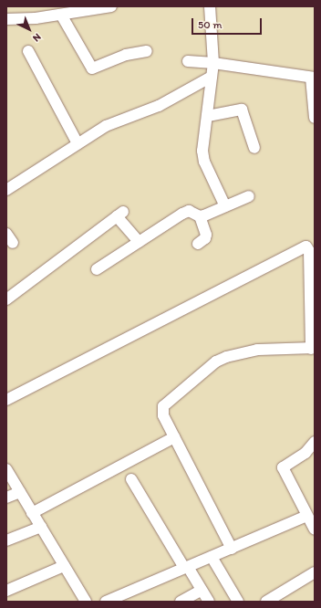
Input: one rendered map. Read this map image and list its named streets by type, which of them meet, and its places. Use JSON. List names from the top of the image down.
{
  "scale_bar": "50 m",
  "north": "bottom right"
}
